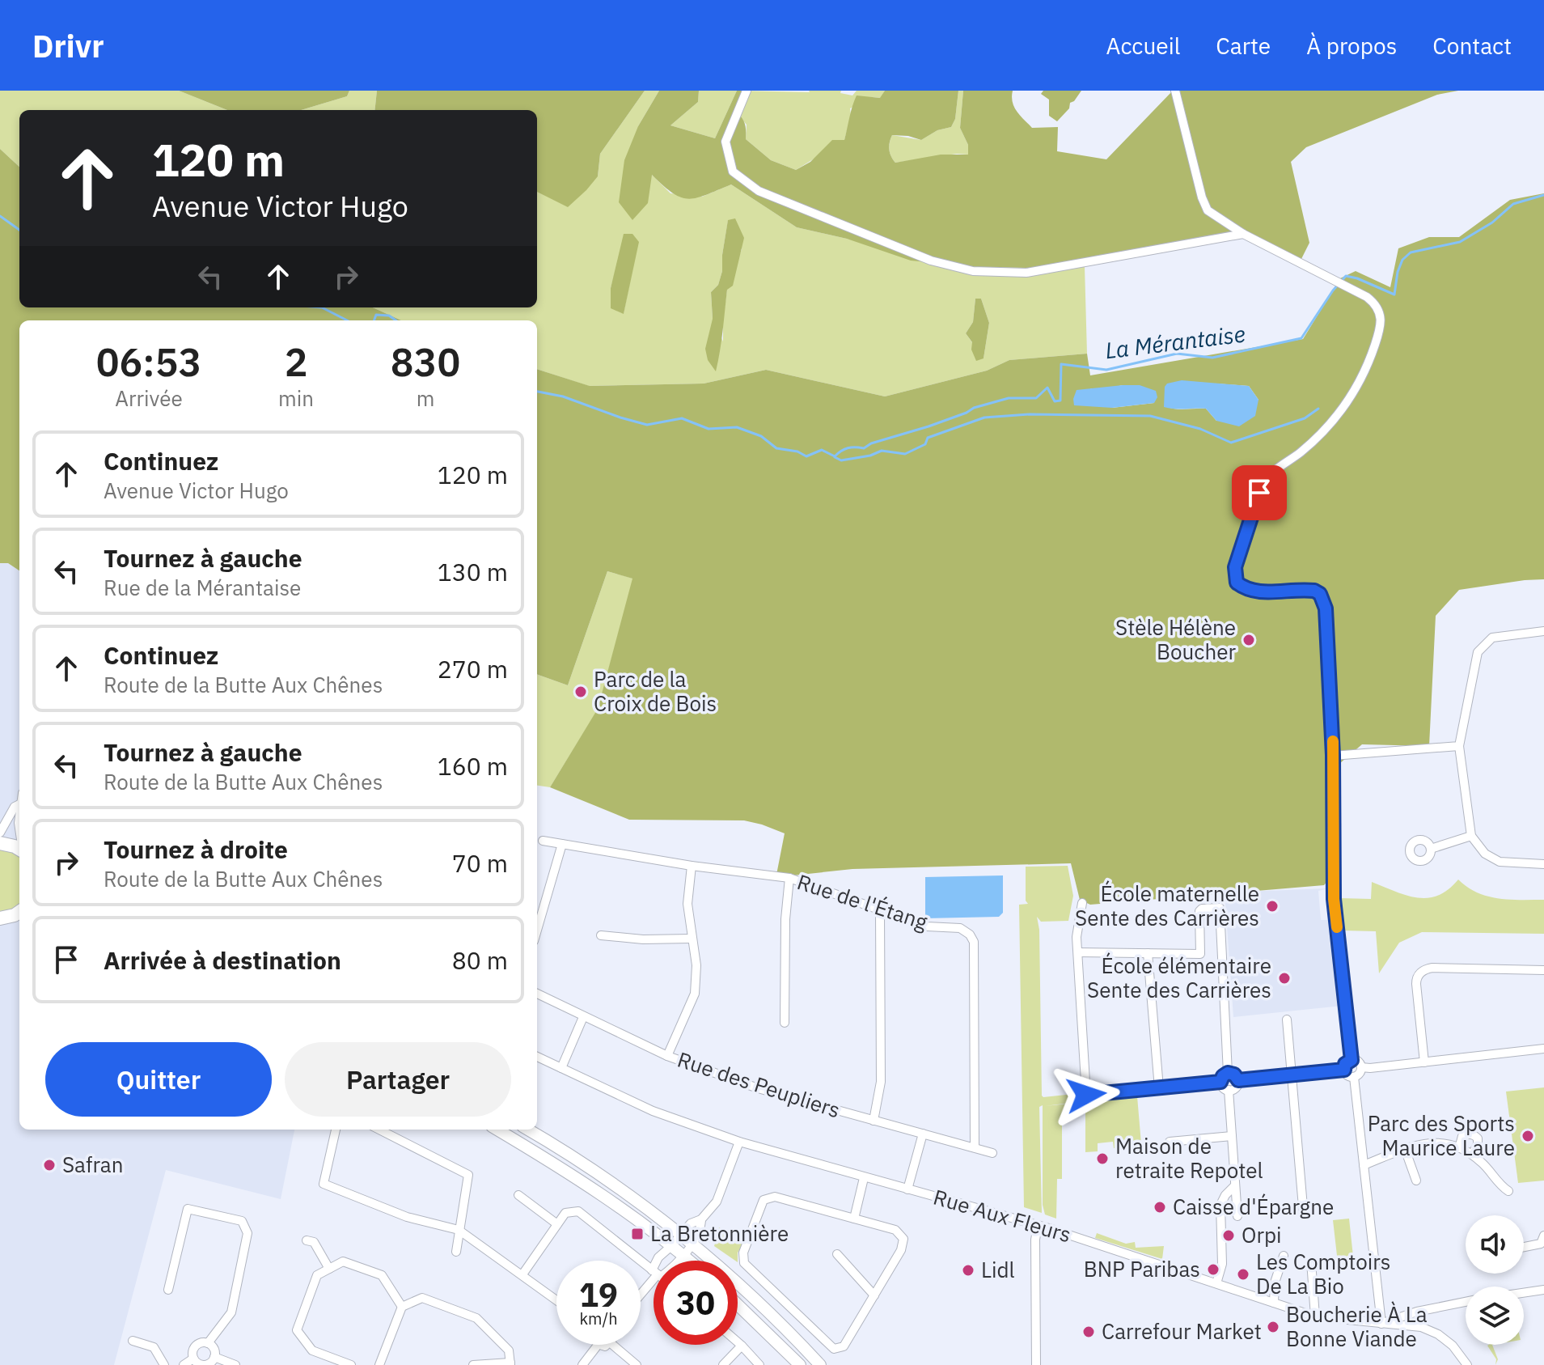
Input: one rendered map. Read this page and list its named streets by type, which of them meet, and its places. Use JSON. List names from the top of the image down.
{
  "streets": {
    "street": ["Rue de l'Étang", "Rue des Peupliers", "Rue Aux Fleurs"]
  },
  "crossings": [
    ["Rue de l'Étang", "Rue des Peupliers"]
  ],
  "water": ["La Mérantaise"],
  "places": {
    "other": [
      "Stèle Hélène Boucher",
      "Parc de la Croix de Bois",
      "École maternelle Sente des Carrières",
      "École élémentaire Sente des Carrières",
      "Parc des Sports Maurice Laure",
      "Maison de retraite Repotel",
      "Safran",
      "Caisse d'Épargne",
      "Orpi",
      "BNP Paribas",
      "Lidl",
      "Les Comptoirs De La Bio",
      "Boucherie À La Bonne Viande",
      "Carrefour Market"
    ],
    "transit": ["La Bretonnière"]
  },
  "page": {
    "header": "Drivr",
    "nav": [
      "Accueil",
      "Carte",
      "À propos",
      "Contact"
    ],
    "turn": ["120 m", "Avenue Victor Hugo"],
    "eta": [
      "06:53",
      "Arrivée",
      "2",
      "min",
      "830",
      "m"
    ],
    "list": [
      {
        "name": "Continuez",
        "note": "Avenue Victor Hugo",
        "value": "120 m"
      },
      {
        "name": "Tournez à gauche",
        "note": "Rue de la Mérantaise",
        "value": "130 m"
      },
      {
        "name": "Continuez",
        "note": "Route de la Butte Aux Chênes",
        "value": "270 m"
      },
      {
        "name": "Tournez à gauche",
        "note": "Route de la Butte Aux Chênes",
        "value": "160 m"
      },
      {
        "name": "Tournez à droite",
        "note": "Route de la Butte Aux Chênes",
        "value": "70 m"
      },
      {
        "name": "Arrivée à destination",
        "value": "80 m"
      }
    ],
    "buttons": ["Quitter", "Partager"],
    "speed": "19 km/h",
    "limit": "30"
  }
}
